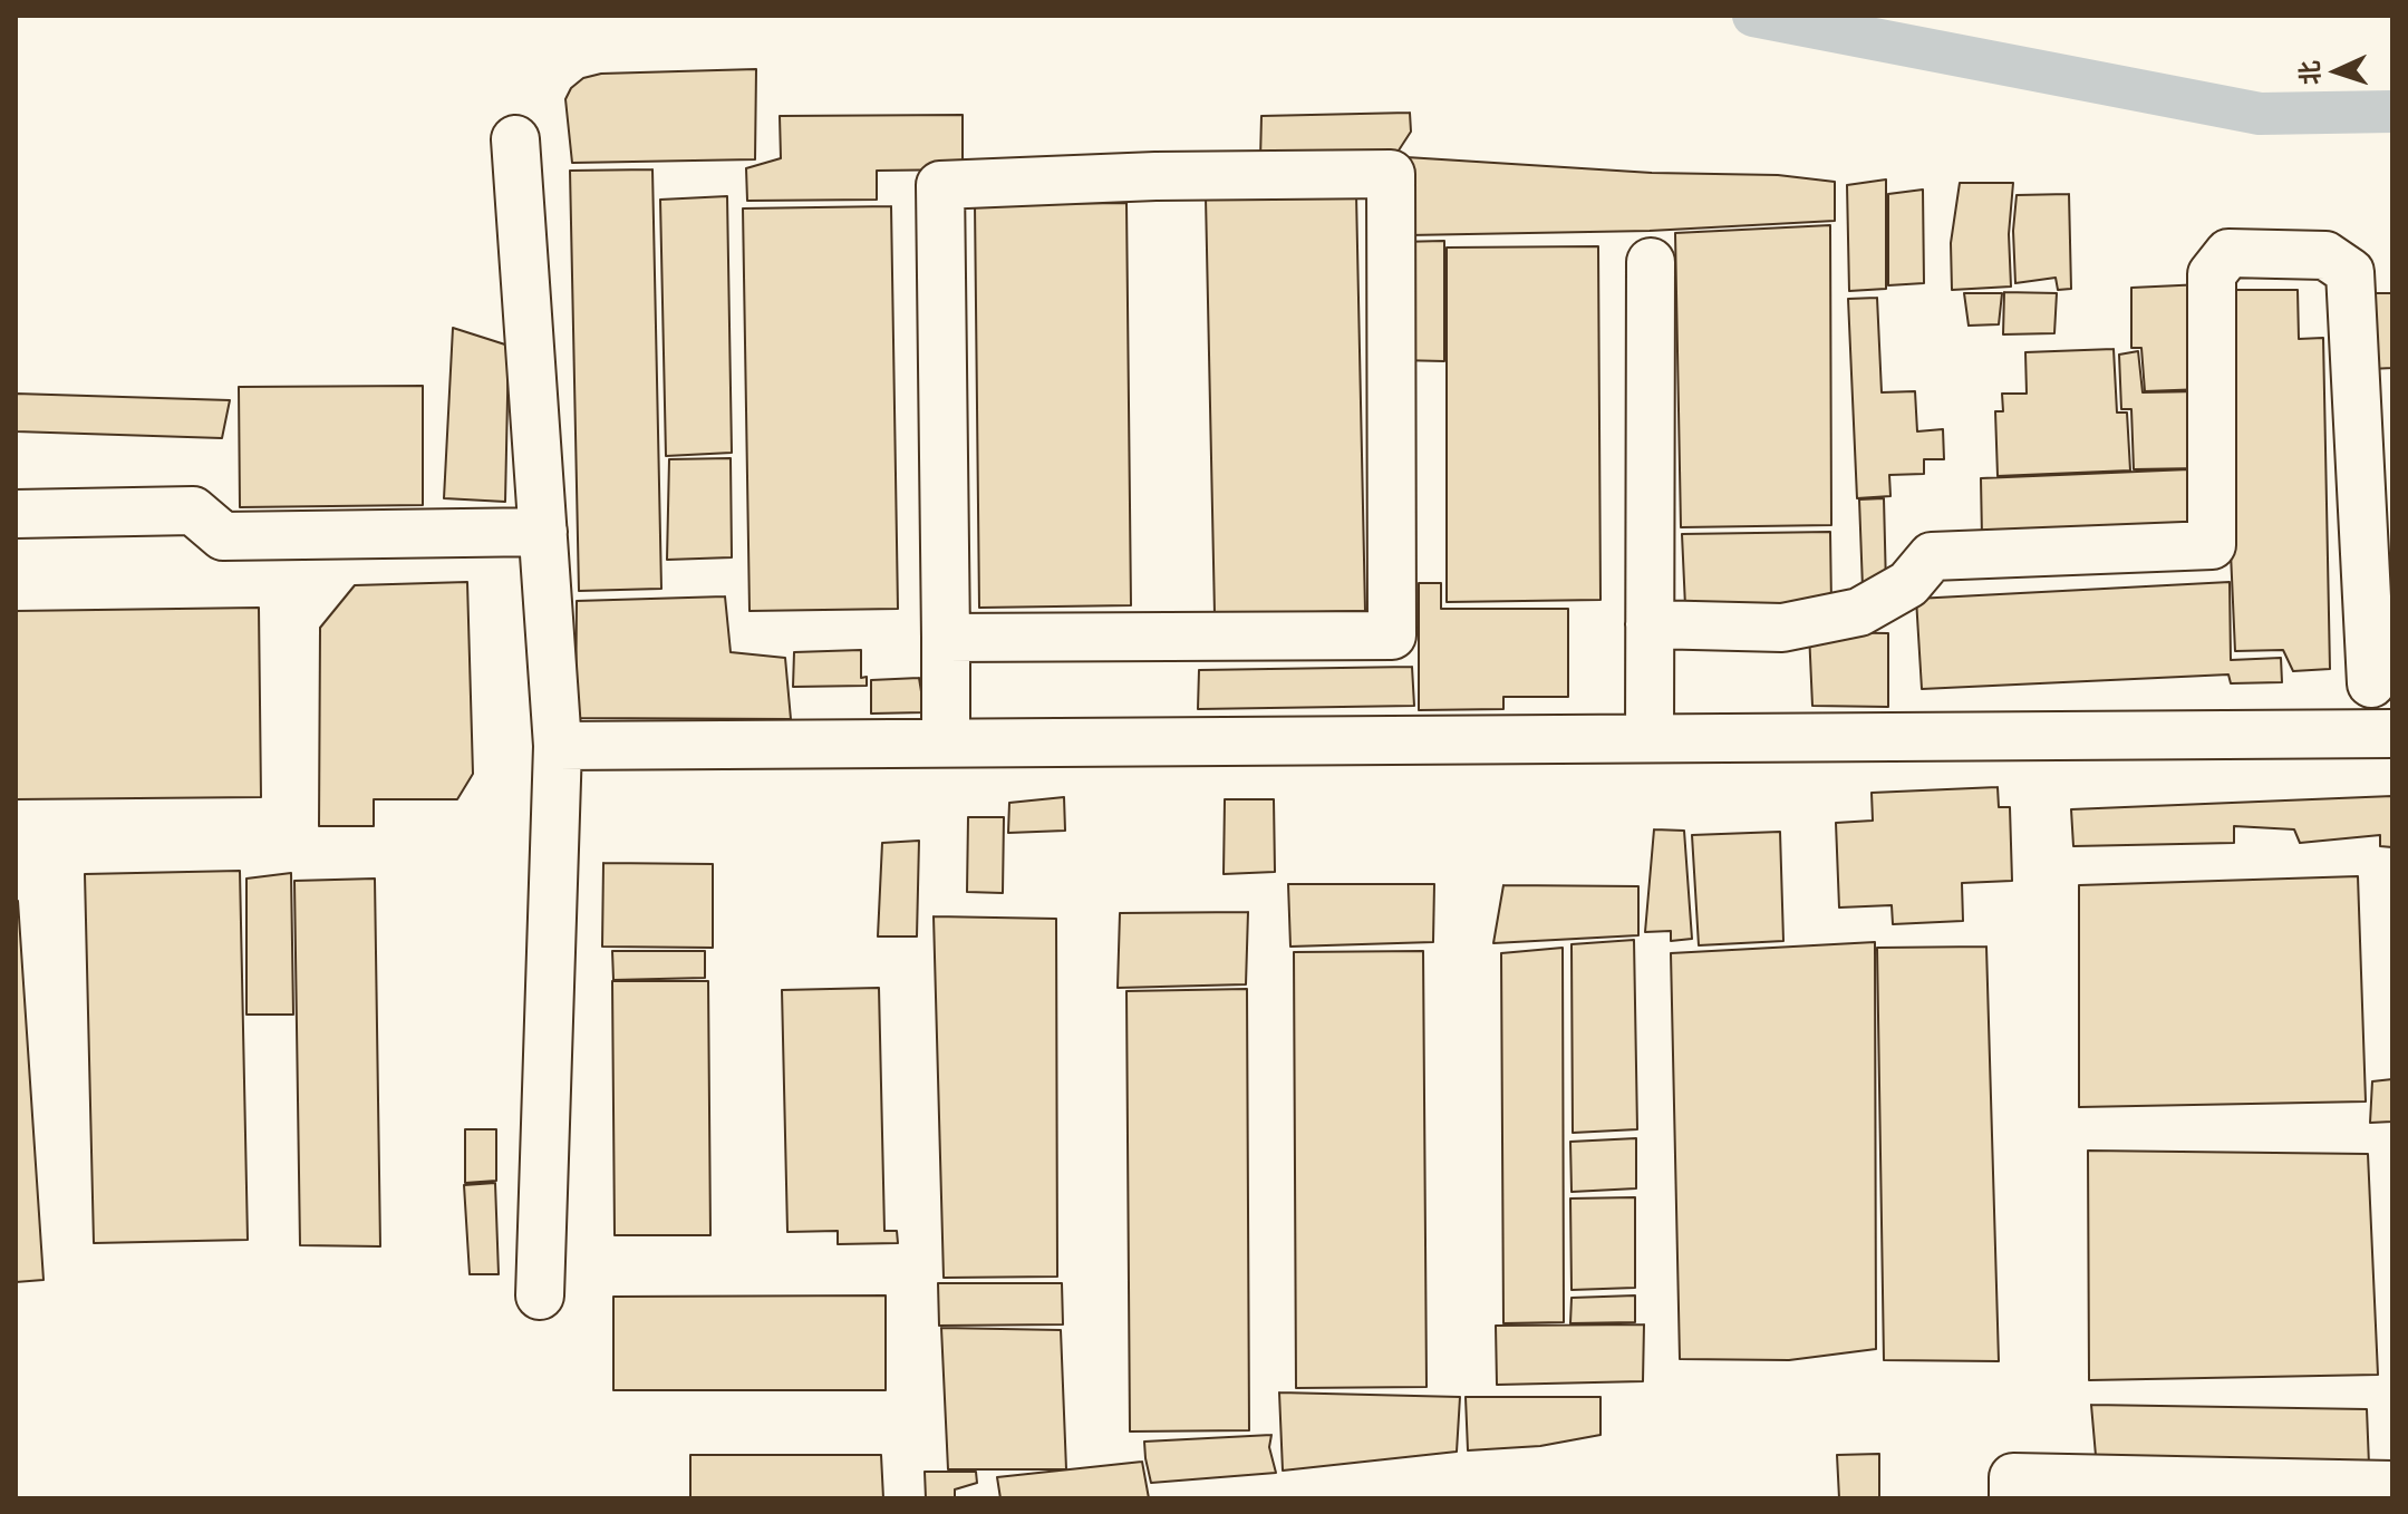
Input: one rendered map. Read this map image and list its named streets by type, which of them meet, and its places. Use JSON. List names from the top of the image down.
{
  "north": "left"
}
